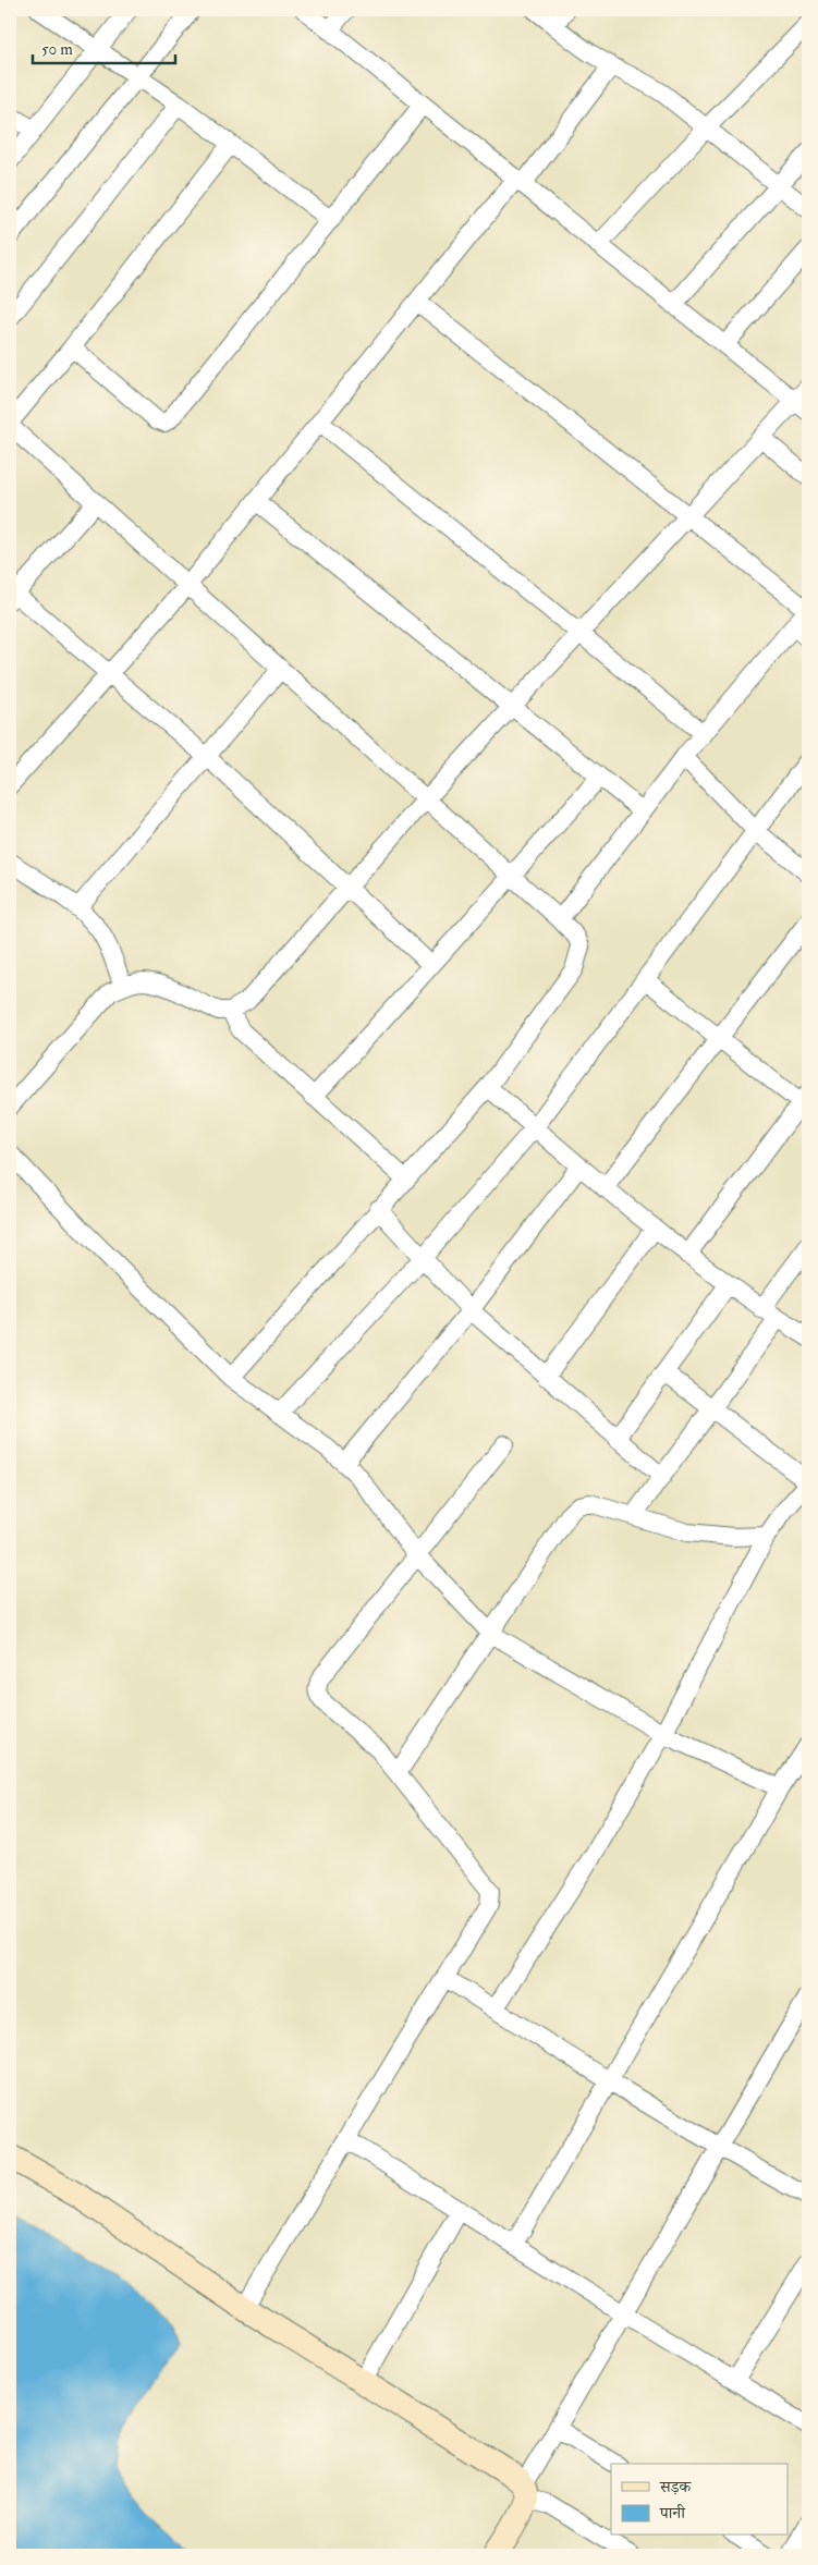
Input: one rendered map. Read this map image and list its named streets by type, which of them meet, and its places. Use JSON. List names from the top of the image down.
{
  "legend": ["सड़क", "पानी"],
  "scale_bar": "50 m"
}
